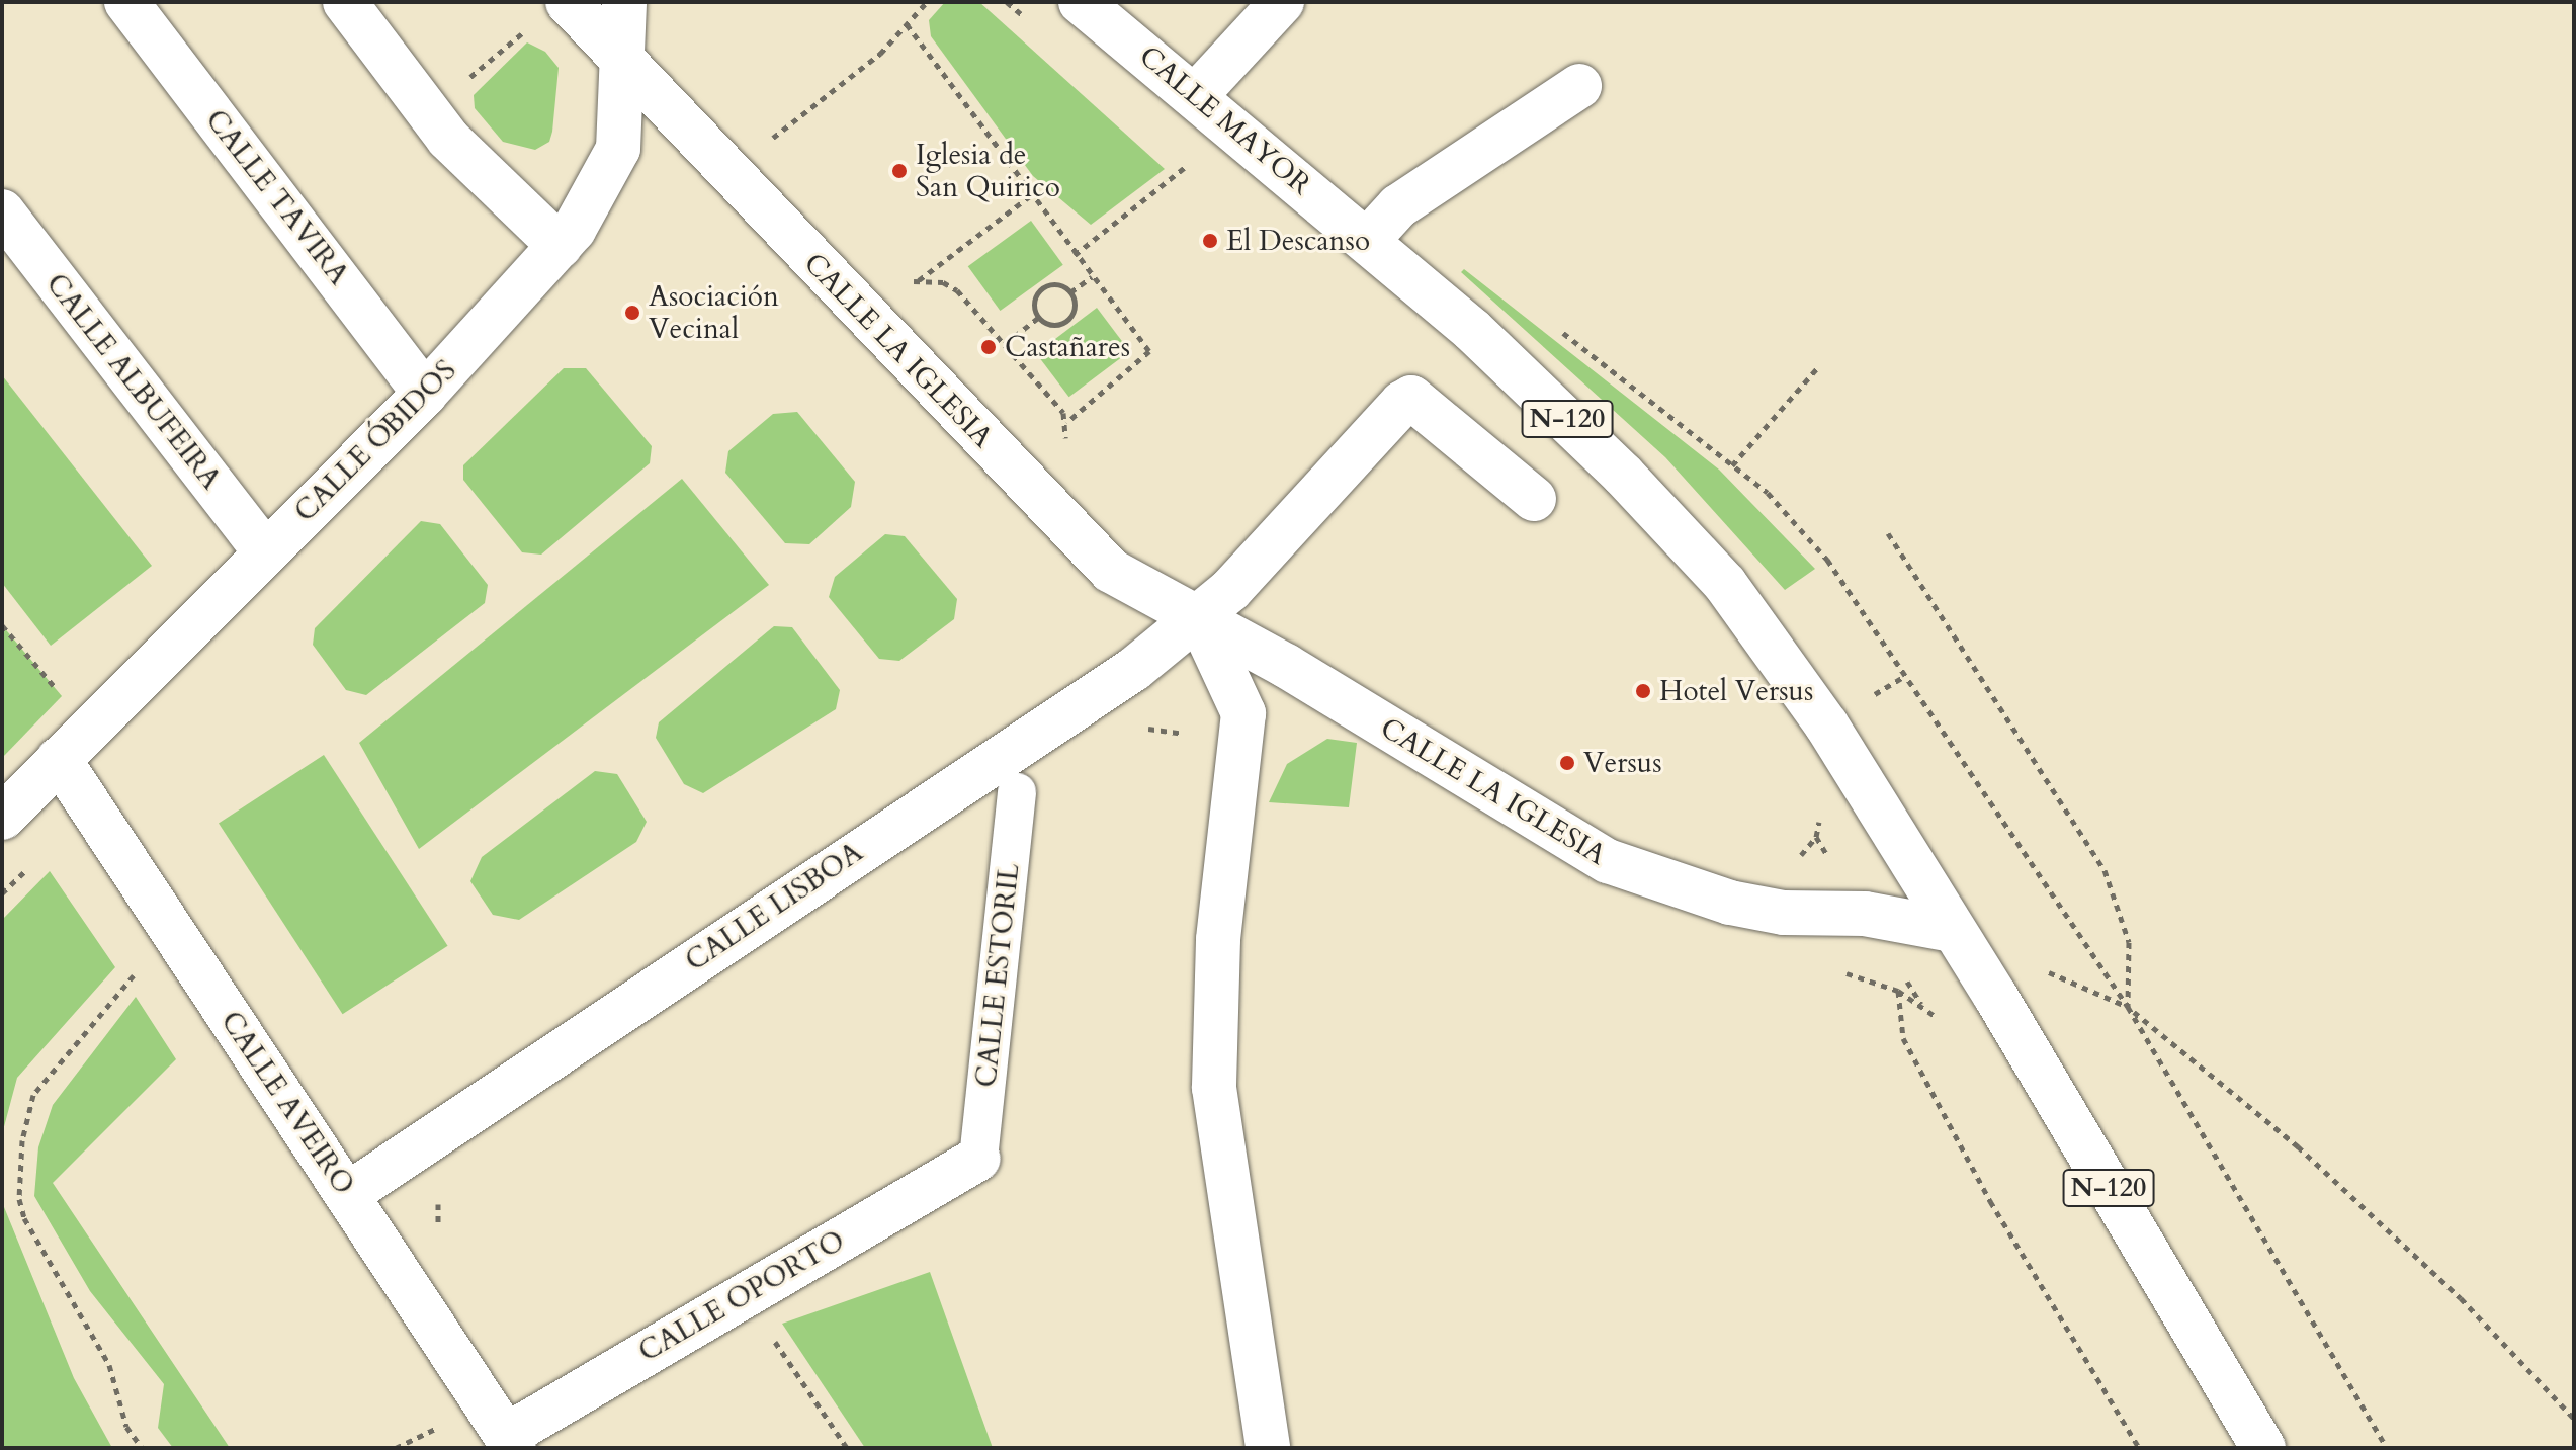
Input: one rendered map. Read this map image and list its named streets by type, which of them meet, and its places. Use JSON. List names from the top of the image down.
{
  "streets": {
    "main road": [
      "CALLE MAYOR",
      "CALLE TAVIRA",
      "CALLE LA IGLESIA",
      "CALLE ALBUFEIRA",
      "N-120",
      "CALLE ÓBIDOS",
      "CALLE LISBOA",
      "CALLE AVEIRO",
      "CALLE OPORTO"
    ],
    "street": ["CALLE ESTORIL"]
  },
  "crossings": [
    ["CALLE MAYOR", "CALLE LA IGLESIA"],
    ["CALLE MAYOR", "N-120"],
    ["CALLE TAVIRA", "CALLE ÓBIDOS"],
    ["CALLE LA IGLESIA", "N-120"],
    ["CALLE LA IGLESIA", "CALLE ÓBIDOS"],
    ["CALLE LA IGLESIA", "CALLE LISBOA"],
    ["CALLE ALBUFEIRA", "CALLE ÓBIDOS"],
    ["CALLE ÓBIDOS", "CALLE AVEIRO"],
    ["CALLE LISBOA", "CALLE AVEIRO"],
    ["CALLE ESTORIL", "CALLE OPORTO"],
    ["CALLE AVEIRO", "CALLE OPORTO"]
  ],
  "places": [
    "Iglesia de San Quirico",
    "El Descanso",
    "Asociación Vecinal",
    "Castañares",
    "Hotel Versus",
    "Versus"
  ]
}
